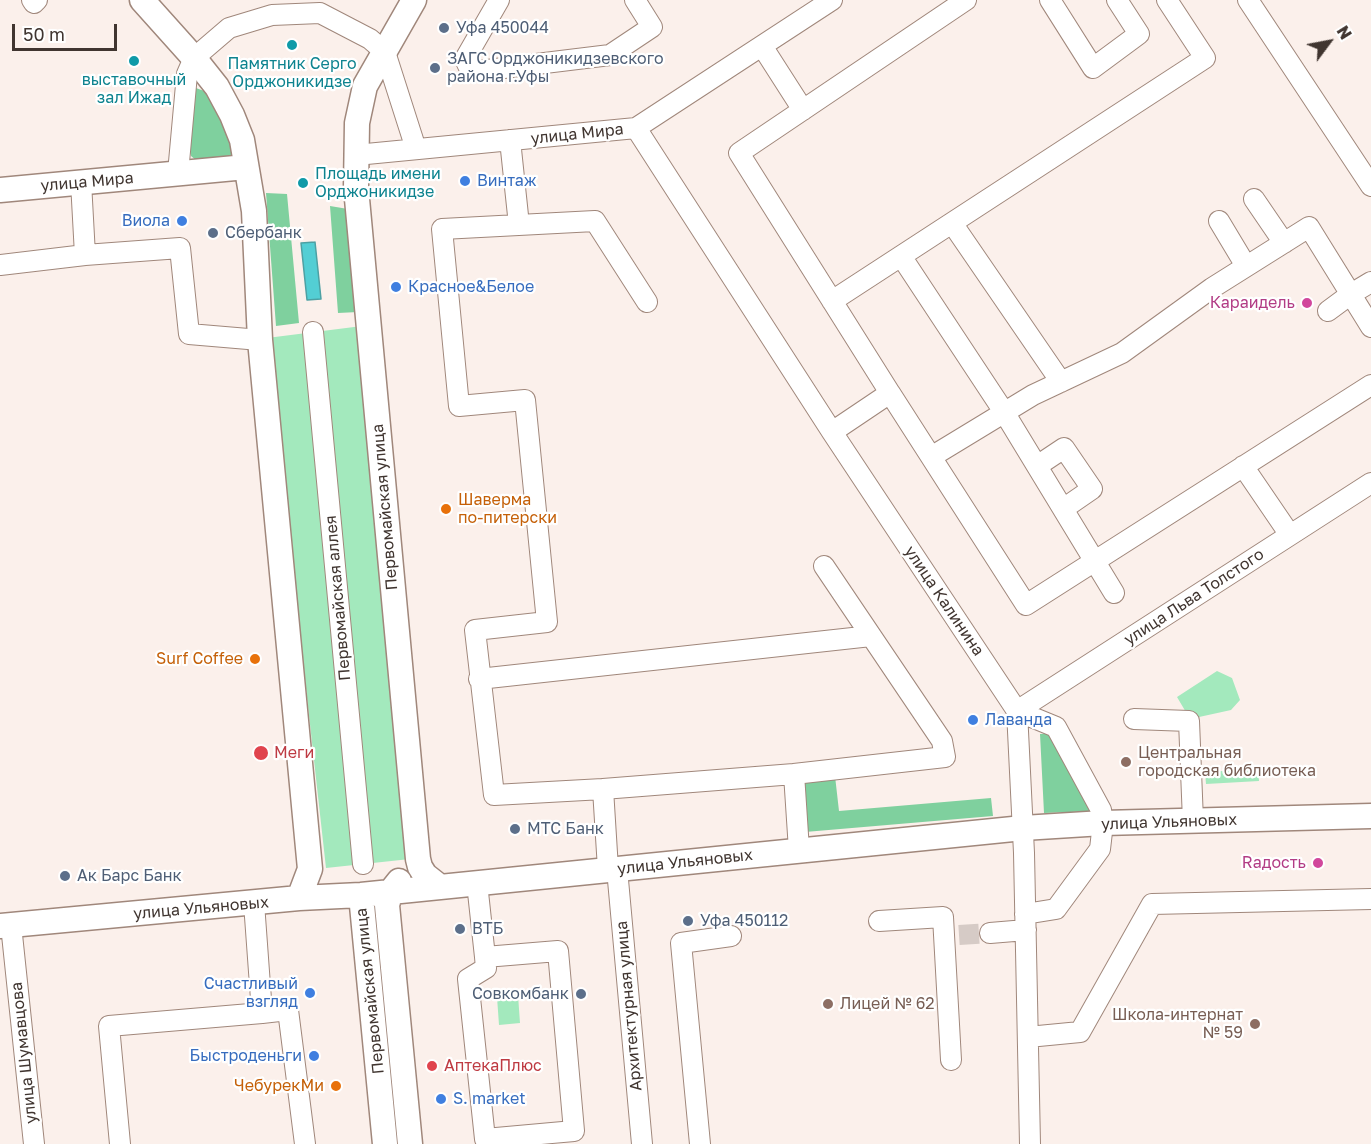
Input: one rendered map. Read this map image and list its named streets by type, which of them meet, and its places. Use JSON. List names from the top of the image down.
{
  "streets": {
    "main road": ["улица Мира", "Первомайская улица", "улица Ульяновых"],
    "street": [
      "улица Льва Толстого",
      "Первомайская аллея",
      "улица Калинина",
      "Архитектурная улица",
      "улица Шумавцова"
    ]
  },
  "crossings": [
    ["улица Мира", "Первомайская улица"],
    ["улица Мира", "улица Калинина"],
    ["Первомайская улица", "улица Ульяновых"],
    ["улица Льва Толстого", "улица Калинина"],
    ["улица Ульяновых", "Архитектурная улица"],
    ["улица Ульяновых", "улица Шумавцова"]
  ],
  "places": [
    "Уфа 450044",
    "Памятник Серго Орджоникидзе",
    "выставочный зал Ижад",
    "ЗАГС Орджоникидзевского района г.Уфы",
    "Винтаж",
    "Площадь имени Орджоникидзе",
    "Виола",
    "Сбербанк",
    "Красное&Белое",
    "Караидель",
    "Шаверма по-питерски",
    "Surf Coffee",
    "Лаванда",
    "Меги",
    "Центральная городская библиотека",
    "МТС Банк",
    "Rадость",
    "Ак Барс Банк",
    "Уфа 450112",
    "ВТБ",
    "Счастливый взгляд",
    "Совкомбанк",
    "Лицей № 62",
    "Школа-интернат № 59",
    "Быстроденьги",
    "АптекаПлюс",
    "ЧебурекМи",
    "S. market"
  ],
  "scale_bar": "50 m",
  "north": "top right"
}
